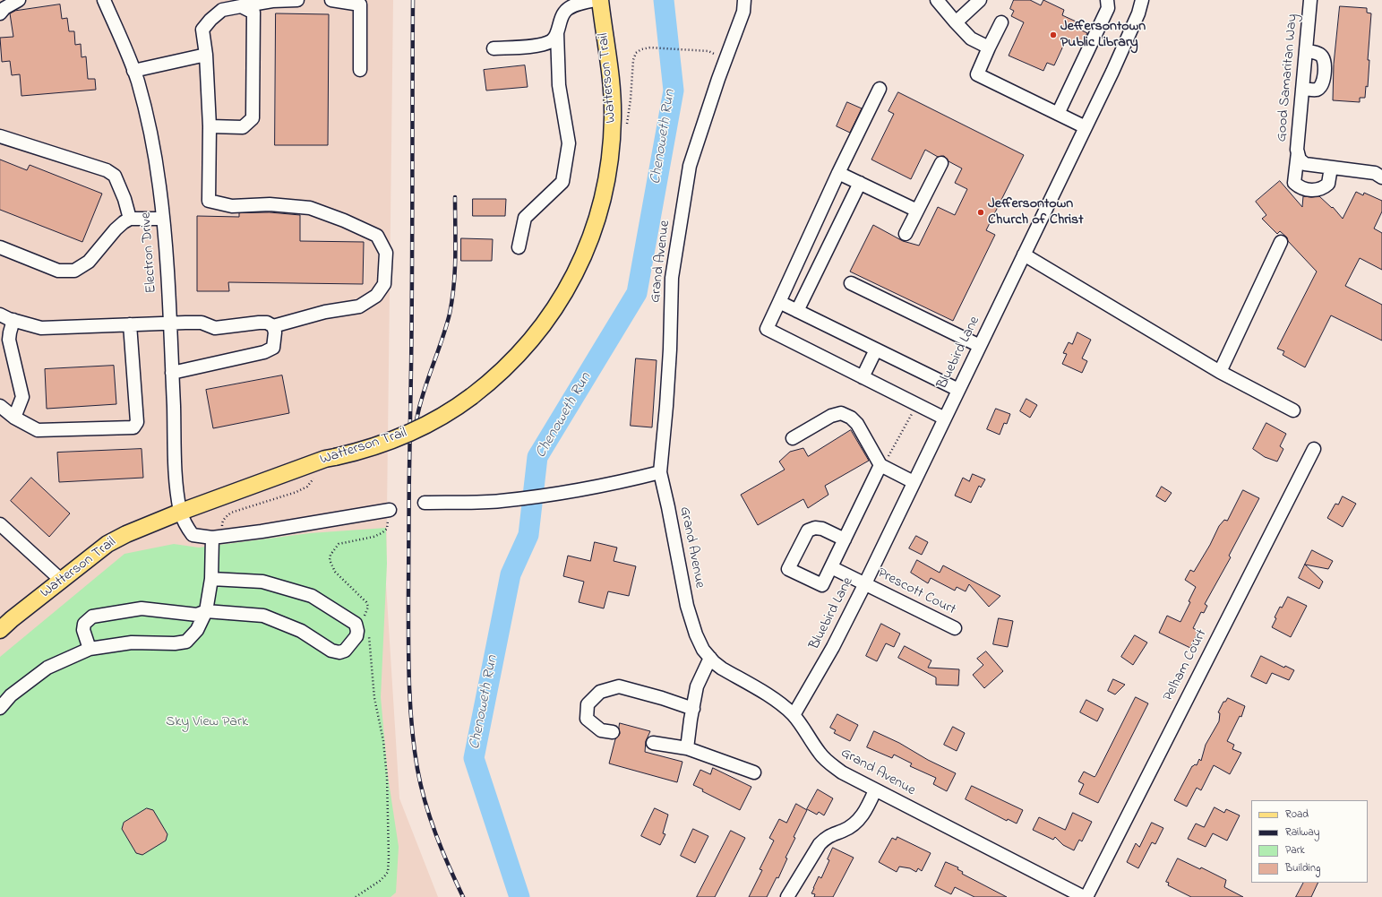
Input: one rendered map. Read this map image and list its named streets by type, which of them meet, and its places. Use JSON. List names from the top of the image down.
{
  "streets": {
    "main road": ["Watterson Trail"],
    "street": [
      "Good Samaritan Way",
      "Electron Drive",
      "Grand Avenue",
      "Bluebird Lane",
      "Prescott Court",
      "Pelham Court"
    ]
  },
  "crossings": [
    ["Watterson Trail", "Electron Drive"],
    ["Grand Avenue", "Bluebird Lane"],
    ["Grand Avenue", "Pelham Court"],
    ["Bluebird Lane", "Prescott Court"]
  ],
  "water": ["Chenoweth Run"],
  "parks": ["Sky View Park"],
  "places": ["Jeffersontown Public Library", "Jeffersontown Church of Christ"],
  "legend": [
    "Road",
    "Railway",
    "Park",
    "Building"
  ]
}
